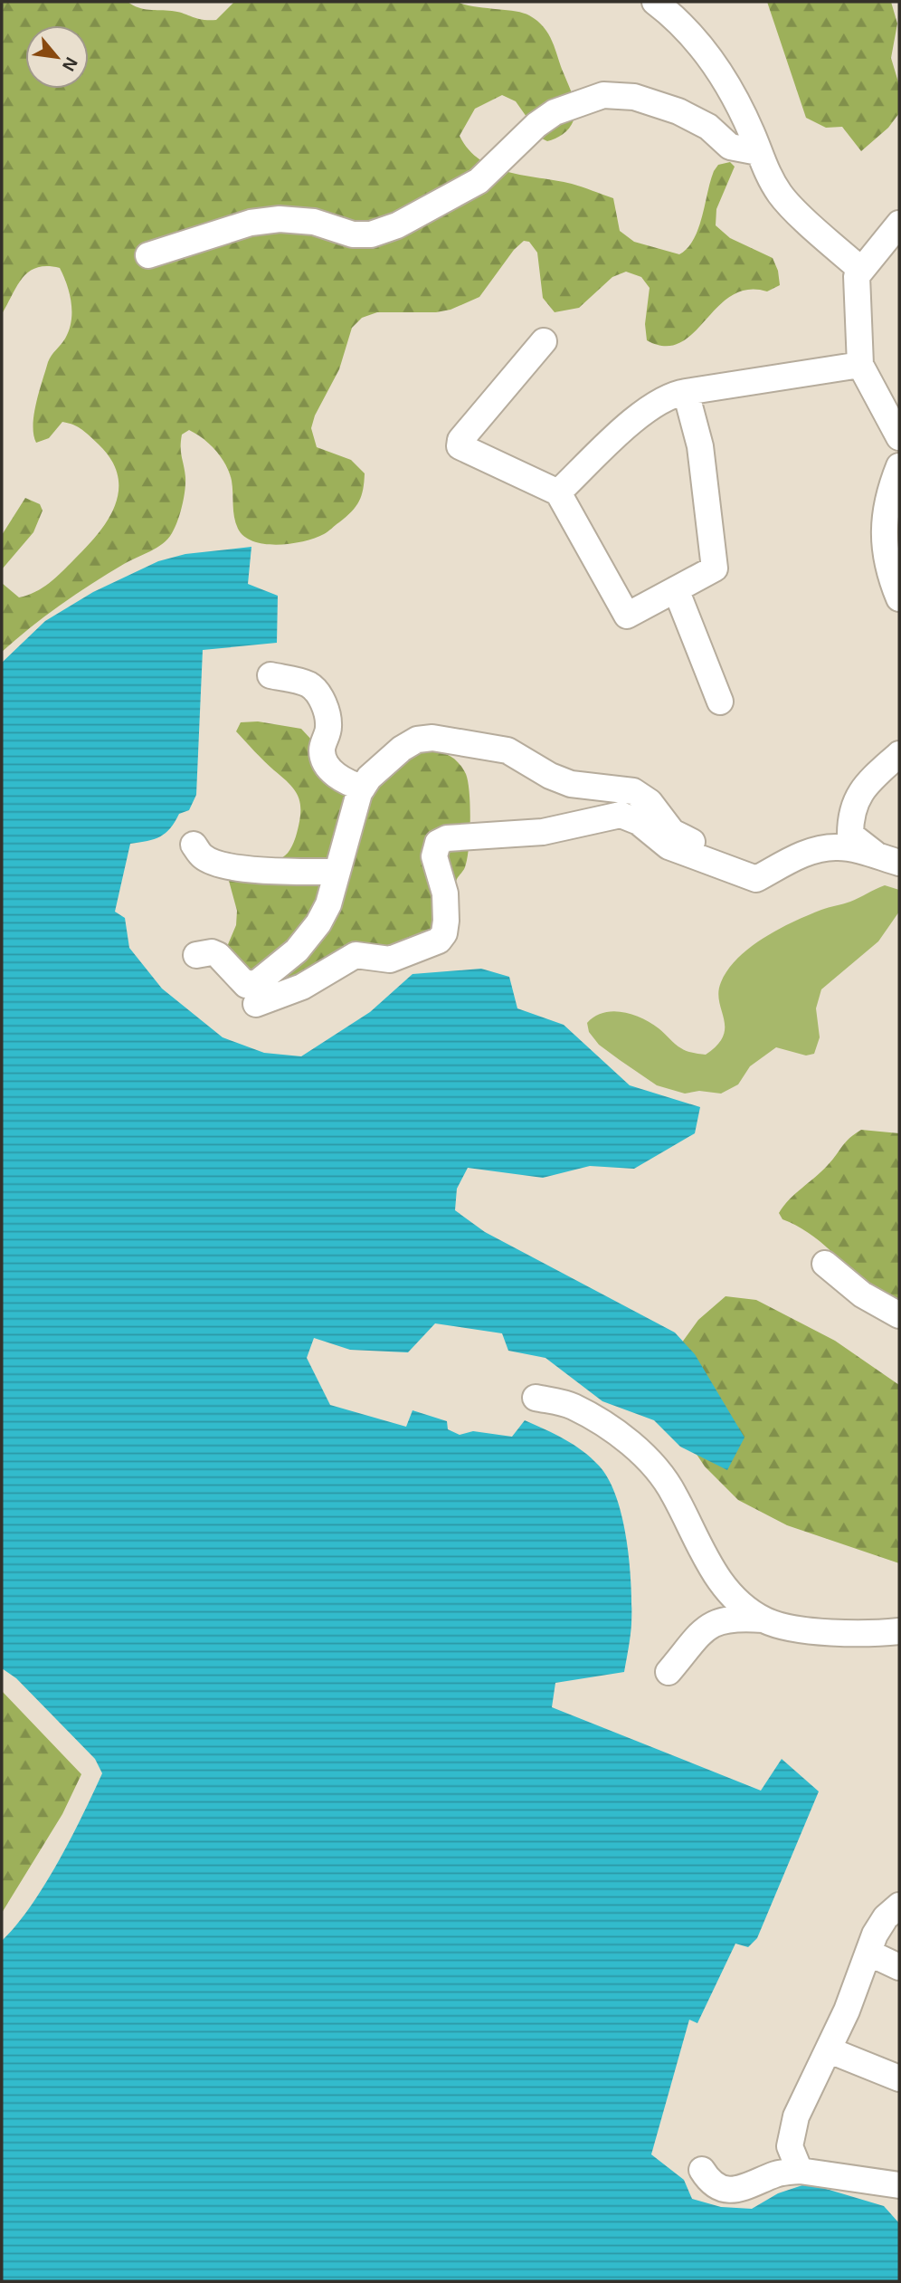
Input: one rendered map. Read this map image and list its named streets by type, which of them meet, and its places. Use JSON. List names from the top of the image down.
{
  "north": "bottom right"
}
